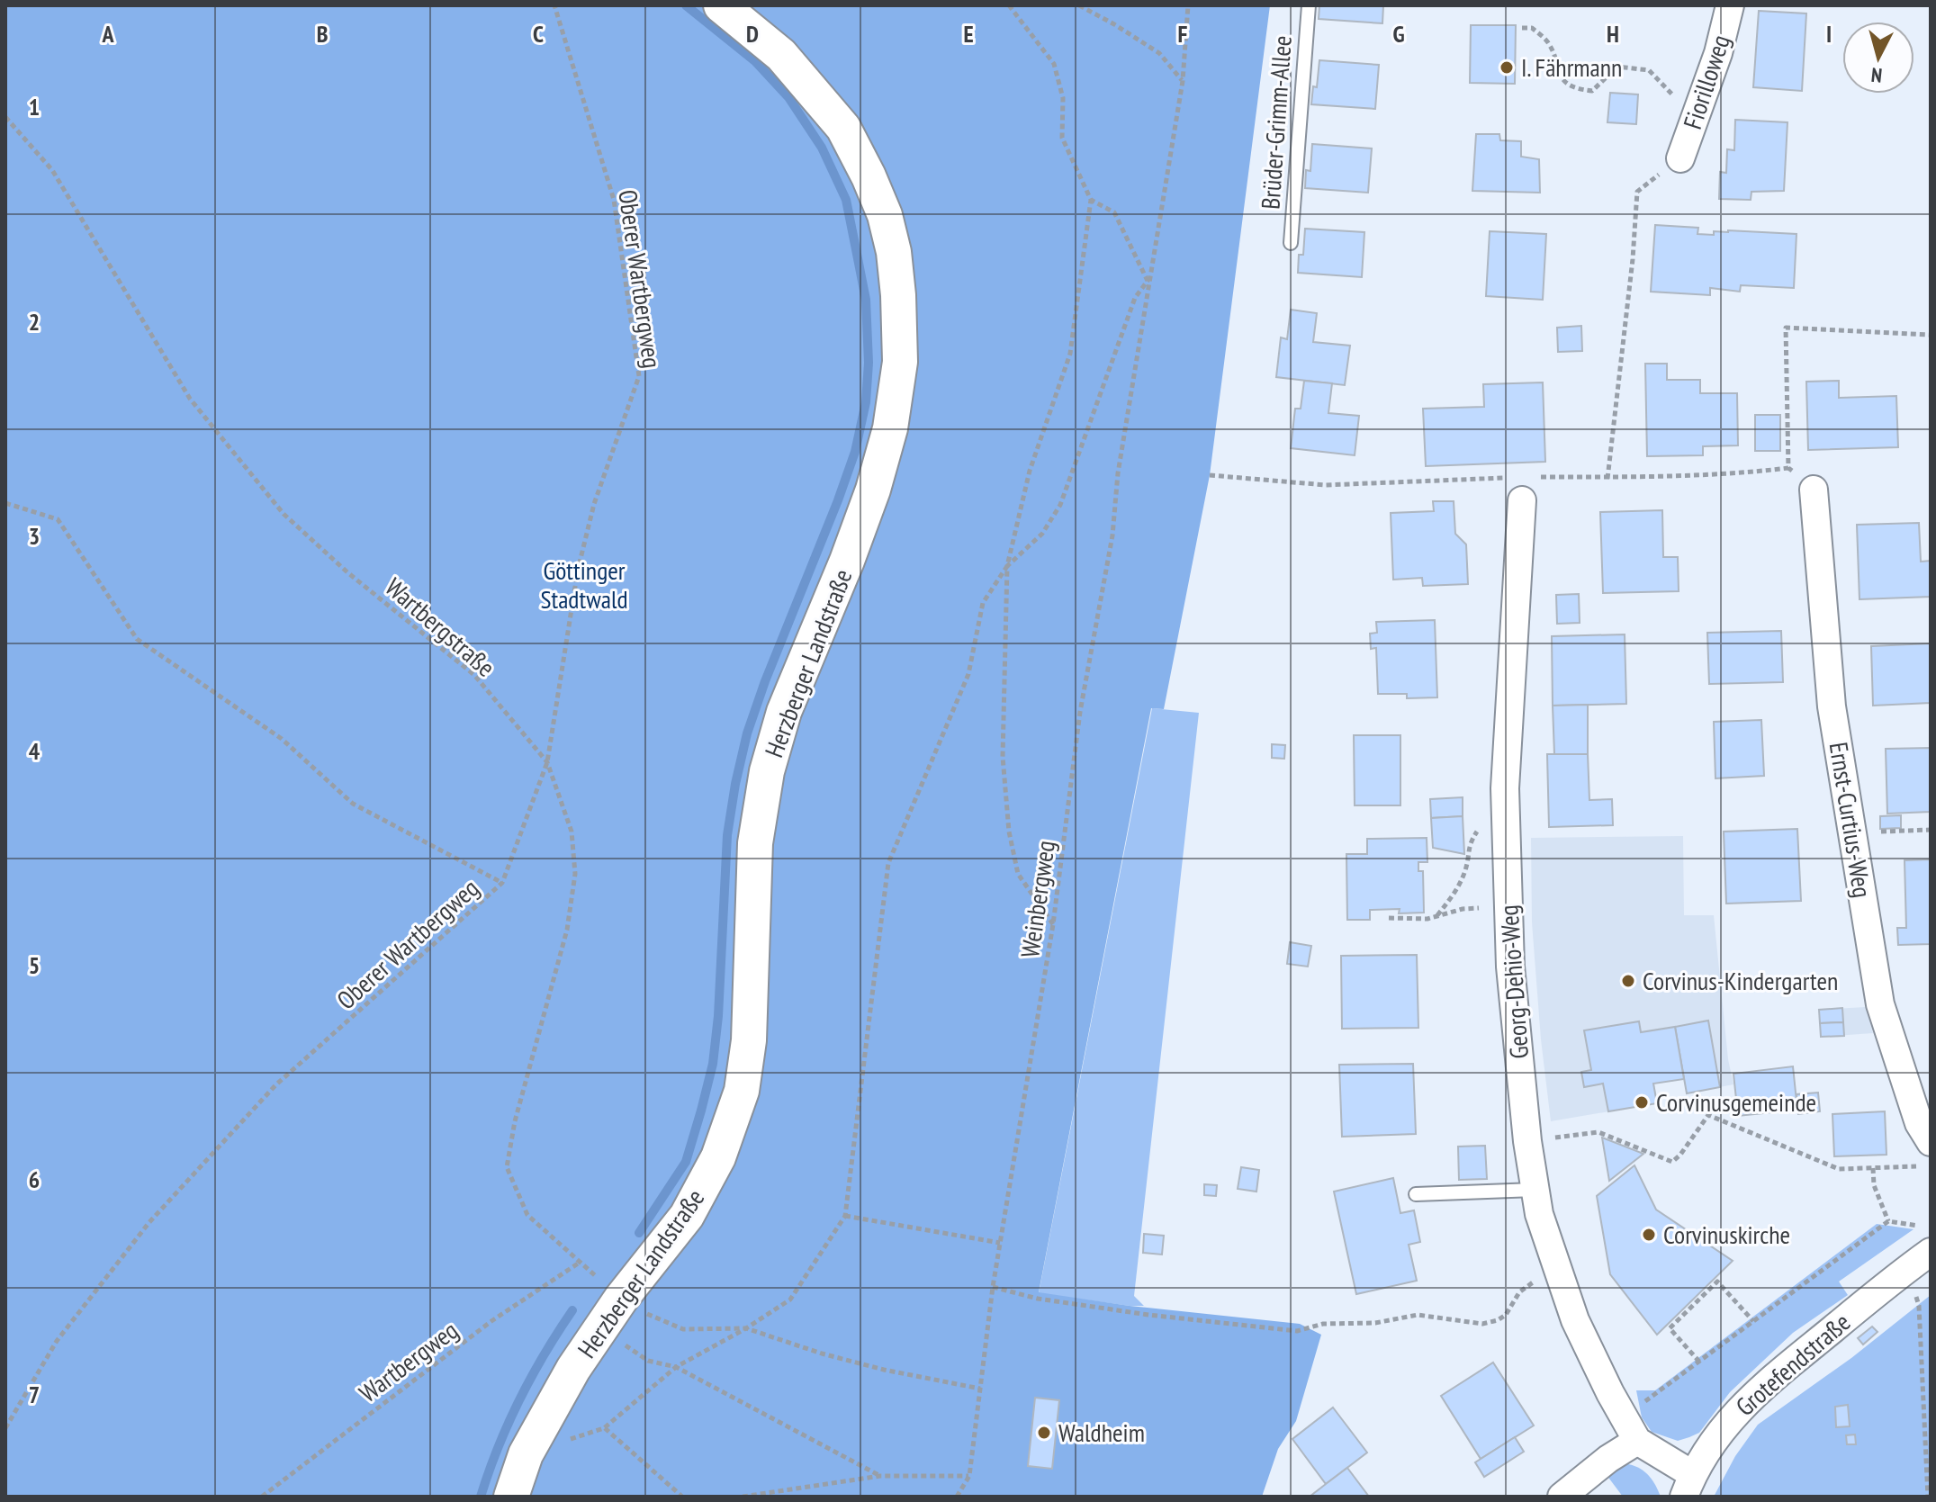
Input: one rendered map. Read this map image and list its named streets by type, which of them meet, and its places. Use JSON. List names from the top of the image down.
{
  "streets": {
    "street": [
      "Fiorilloweg",
      "Herzberger Landstraße",
      "Ernst-Curtius-Weg",
      "Georg-Dehio-Weg",
      "Grotefendstraße"
    ],
    "lane": ["Brüder-Grimm-Allee"],
    "path": [
      "Oberer Wartbergweg",
      "Wartbergstraße",
      "Weinbergweg",
      "Wartbergweg"
    ]
  },
  "crossings": [
    ["Oberer Wartbergweg", "Wartbergstraße"],
    ["Wartbergstraße", "Herzberger Landstraße"],
    ["Wartbergstraße", "Wartbergweg"],
    ["Georg-Dehio-Weg", "Grotefendstraße"]
  ],
  "parks": ["Göttinger Stadtwald"],
  "places": [
    "I. Fährmann",
    "Corvinus-Kindergarten",
    "Corvinusgemeinde",
    "Corvinuskirche",
    "Waldheim"
  ],
  "north": "bottom",
  "grid": {
    "columns": [
      "A",
      "B",
      "C",
      "D",
      "E",
      "F",
      "G",
      "H",
      "I"
    ],
    "rows": [
      "1",
      "2",
      "3",
      "4",
      "5",
      "6",
      "7"
    ]
  }
}
